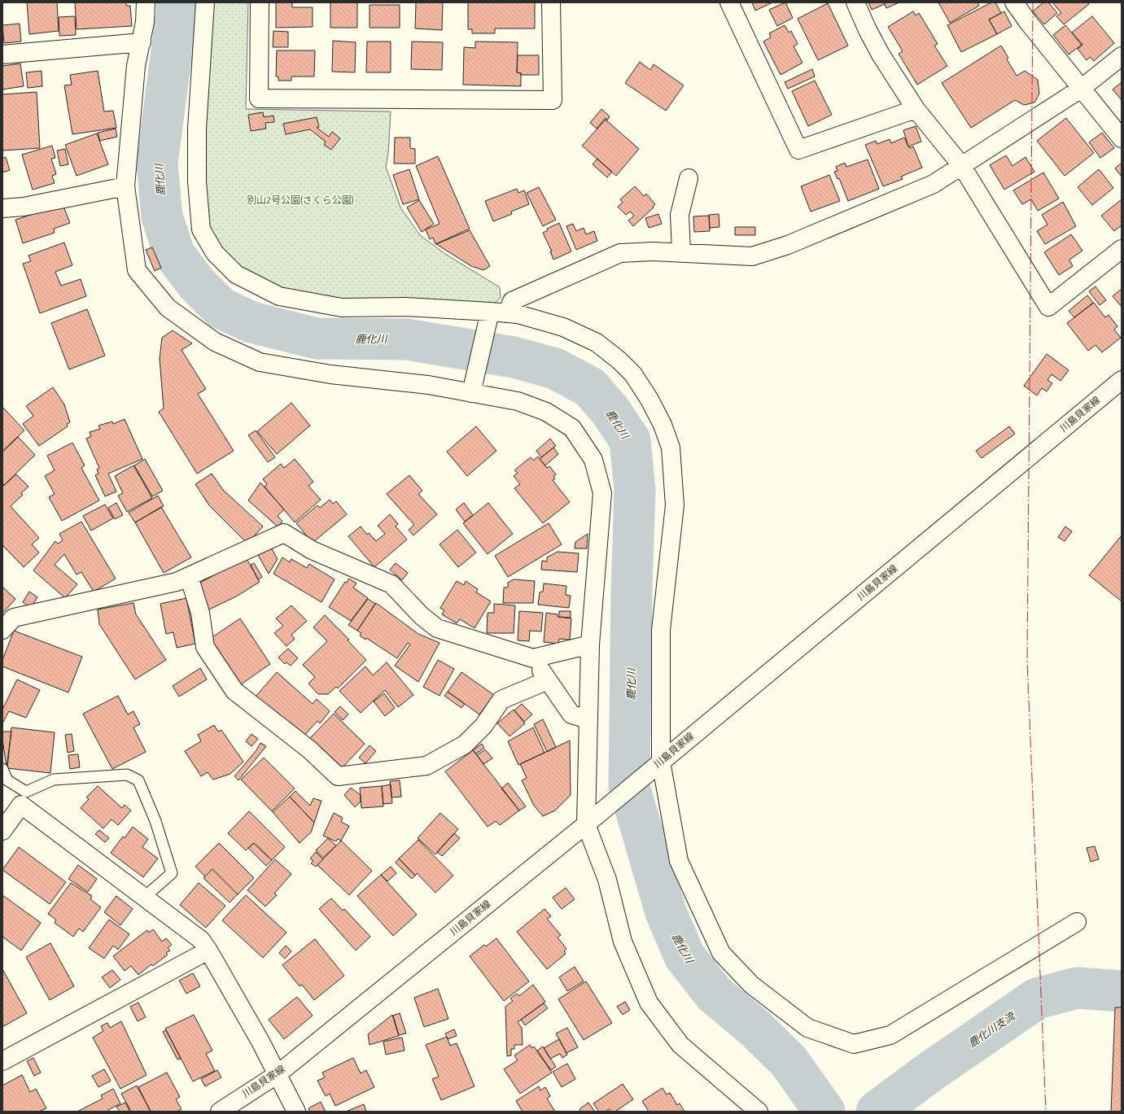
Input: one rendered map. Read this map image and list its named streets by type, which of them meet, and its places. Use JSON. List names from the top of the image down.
{
  "streets": {
    "street": ["川島貝家線"]
  },
  "water": ["鹿化川", "鹿化川支流"],
  "parks": ["別山2号公園(さくら公園)"]
}
